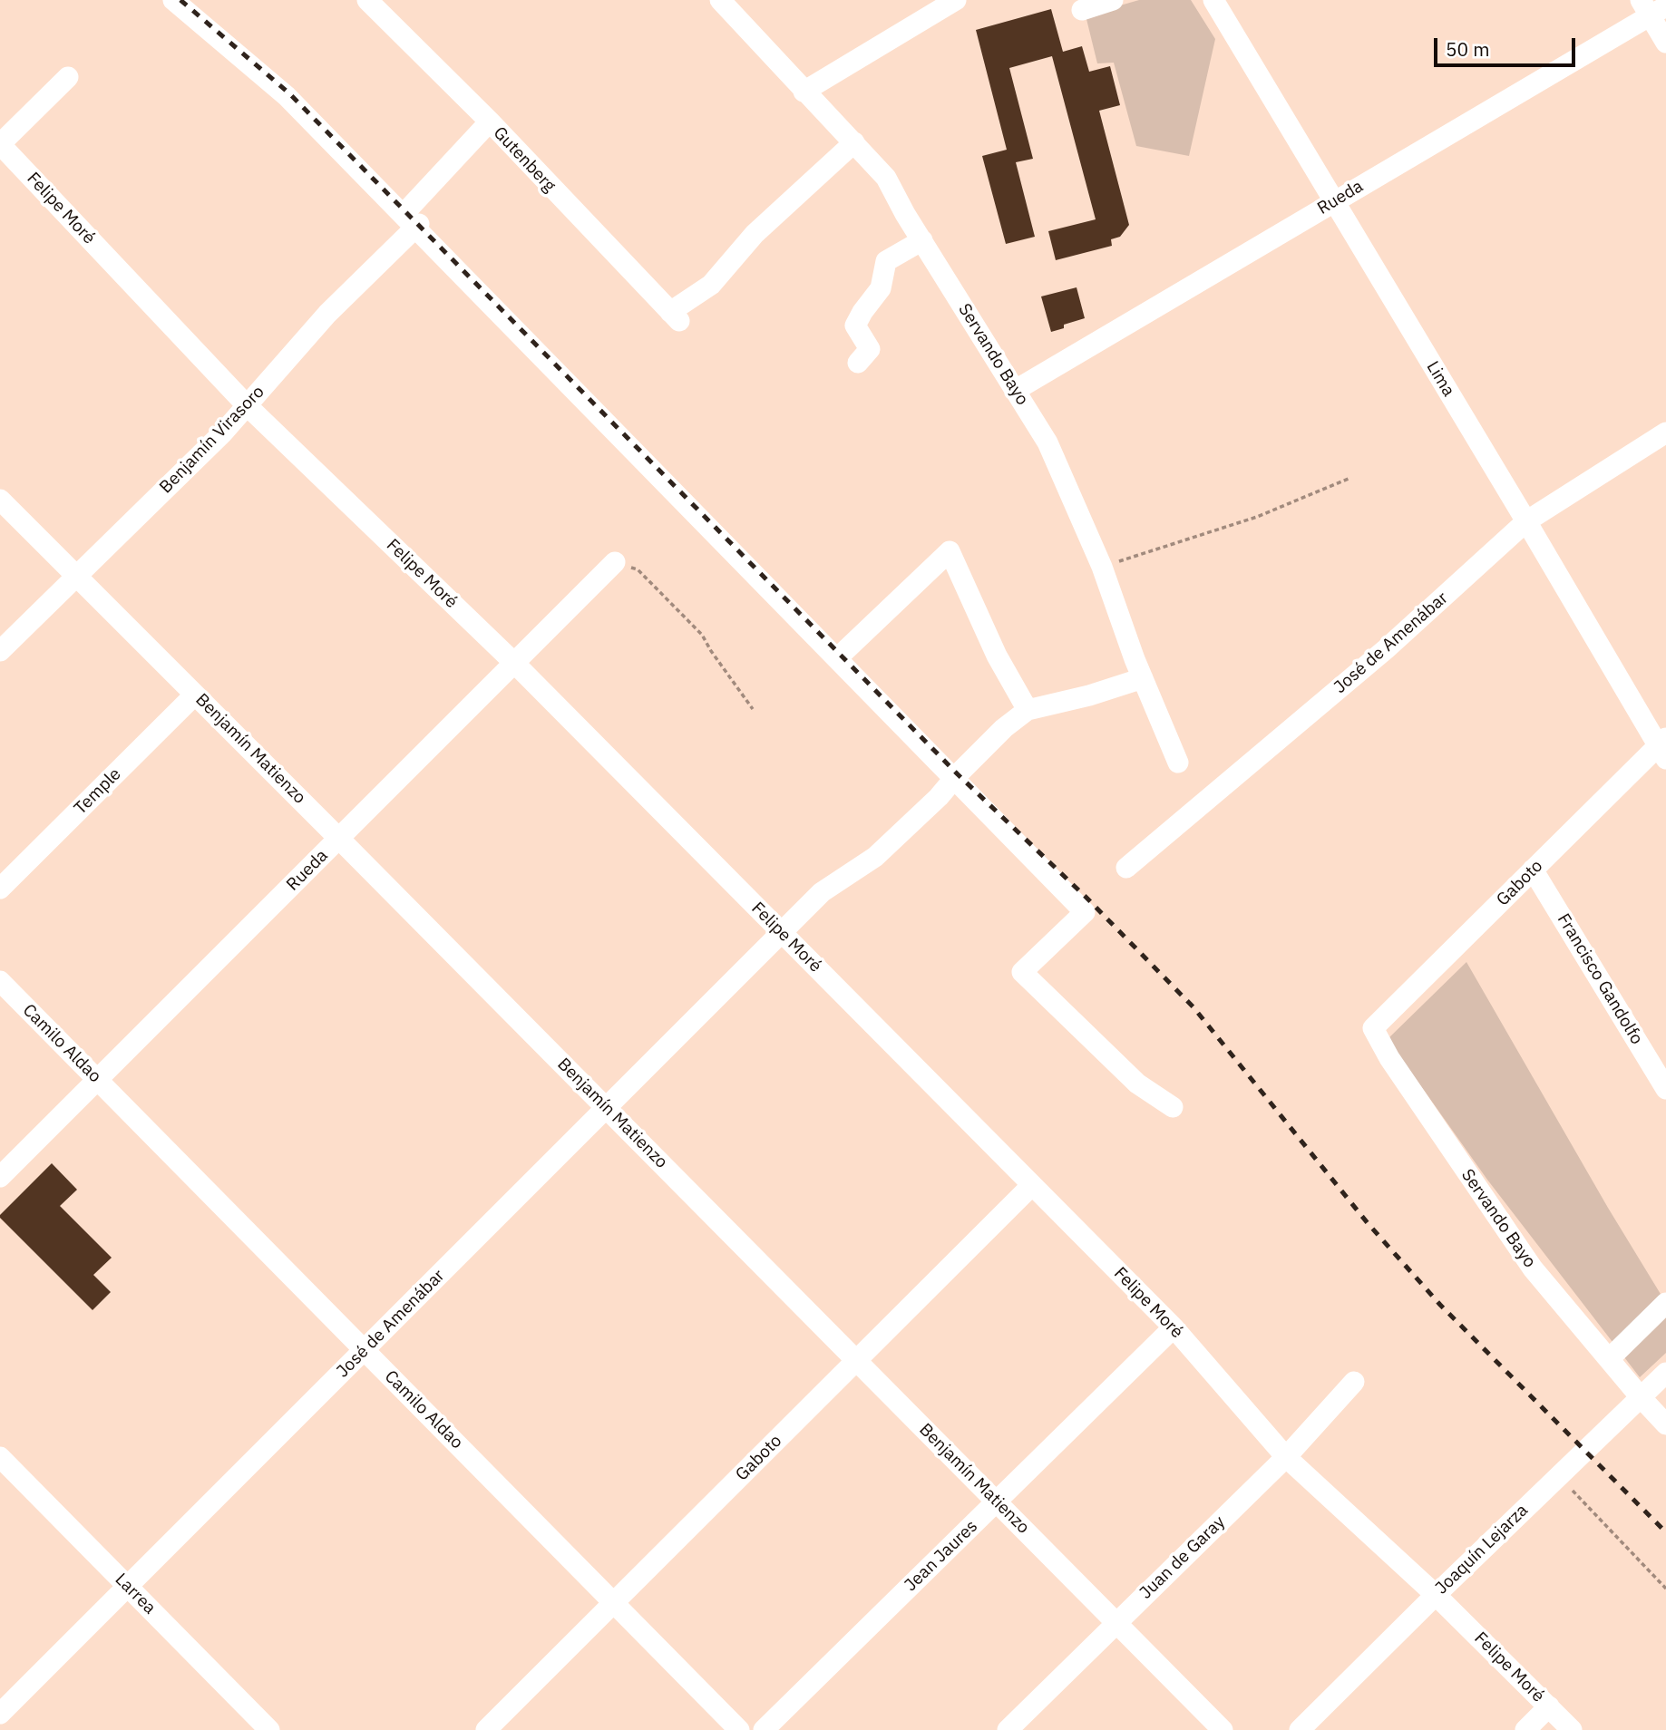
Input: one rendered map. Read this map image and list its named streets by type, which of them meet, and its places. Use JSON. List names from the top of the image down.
{
  "streets": {
    "street": [
      "Gutenberg",
      "Rueda",
      "Felipe Moré",
      "Servando Bayo",
      "Lima",
      "Benjamín Virasoro",
      "José de Amenábar",
      "Benjamín Matienzo",
      "Temple",
      "Gaboto",
      "Francisco Gandolfo",
      "Camilo Aldao",
      "Joaquín Lejarza",
      "Jean Jaures",
      "Juan de Garay",
      "Larrea"
    ]
  },
  "crossings": [
    ["Gutenberg", "Servando Bayo"],
    ["Gutenberg", "Benjamín Virasoro"],
    ["Rueda", "Felipe Moré"],
    ["Rueda", "Servando Bayo"],
    ["Rueda", "Lima"],
    ["Rueda", "Benjamín Matienzo"],
    ["Rueda", "Camilo Aldao"],
    ["Felipe Moré", "Benjamín Virasoro"],
    ["Felipe Moré", "José de Amenábar"],
    ["Felipe Moré", "Gaboto"],
    ["Felipe Moré", "Joaquín Lejarza"],
    ["Felipe Moré", "Jean Jaures"],
    ["Felipe Moré", "Juan de Garay"],
    ["Servando Bayo", "Gaboto"],
    ["Servando Bayo", "Joaquín Lejarza"],
    ["Lima", "José de Amenábar"],
    ["Lima", "Gaboto"],
    ["Benjamín Virasoro", "Benjamín Matienzo"],
    ["José de Amenábar", "Benjamín Matienzo"],
    ["José de Amenábar", "Camilo Aldao"],
    ["José de Amenábar", "Larrea"],
    ["Benjamín Matienzo", "Temple"],
    ["Benjamín Matienzo", "Gaboto"],
    ["Benjamín Matienzo", "Jean Jaures"],
    ["Benjamín Matienzo", "Juan de Garay"],
    ["Gaboto", "Francisco Gandolfo"],
    ["Gaboto", "Camilo Aldao"]
  ],
  "scale_bar": "50 m"
}
